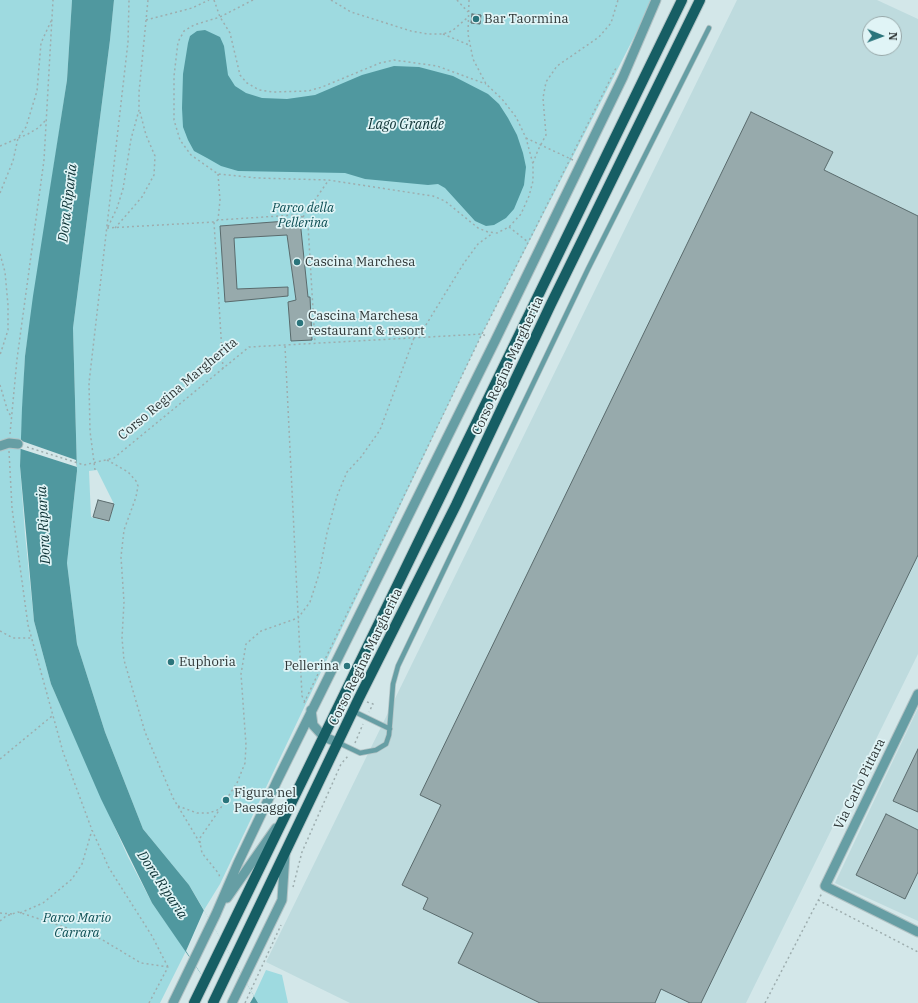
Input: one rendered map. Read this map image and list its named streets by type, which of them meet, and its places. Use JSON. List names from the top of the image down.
{
  "streets": {
    "main road": ["Corso Regina Margherita"],
    "street": ["Via Carlo Pittara"]
  },
  "water": ["Lago Grande", "Dora Riparia"],
  "parks": ["Parco della Pellerina", "Parco Mario Carrara"],
  "places": [
    "Bar Taormina",
    "Cascina Marchesa",
    "Cascina Marchesa restaurant & resort",
    "Euphoria",
    "Pellerina",
    "Figura nel Paesaggio"
  ],
  "north": "right"
}
